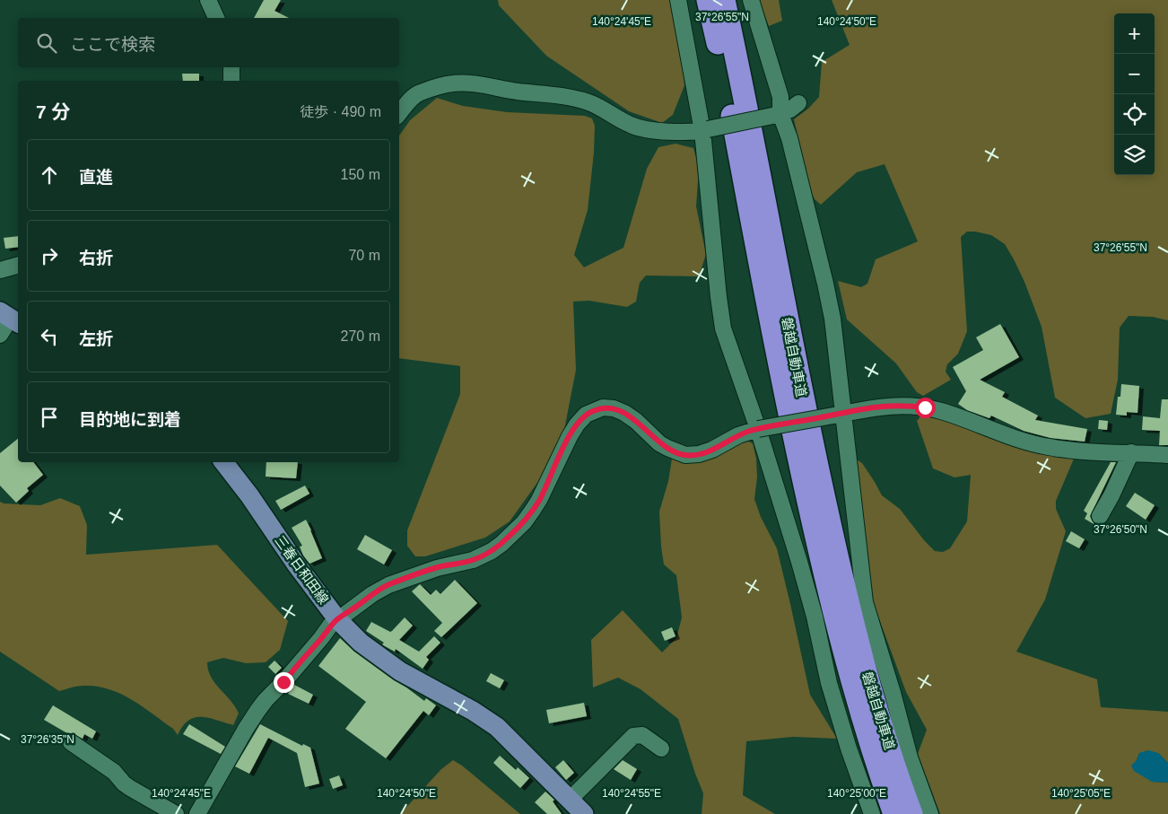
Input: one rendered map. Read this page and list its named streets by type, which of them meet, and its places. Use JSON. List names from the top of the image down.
{
  "streets": {
    "highway": ["磐越自動車道"],
    "main road": ["三春日和田線"]
  },
  "page": {
    "map_buttons": ["+", "−"],
    "search": "ここで検索",
    "heading": ["7 分", "徒歩 · 490 m"],
    "list": [
      ["直進", "150 m"],
      ["右折", "70 m"],
      ["左折", "270 m"],
      "目的地に到着"
    ]
  },
  "coordinates": [
    "37°26'55\"N",
    "140°24'45\"E",
    "140°24'50\"E",
    "37°26'50\"N",
    "37°26'35\"N",
    "140°24'55\"E",
    "140°25'00\"E",
    "140°25'05\"E"
  ]
}
